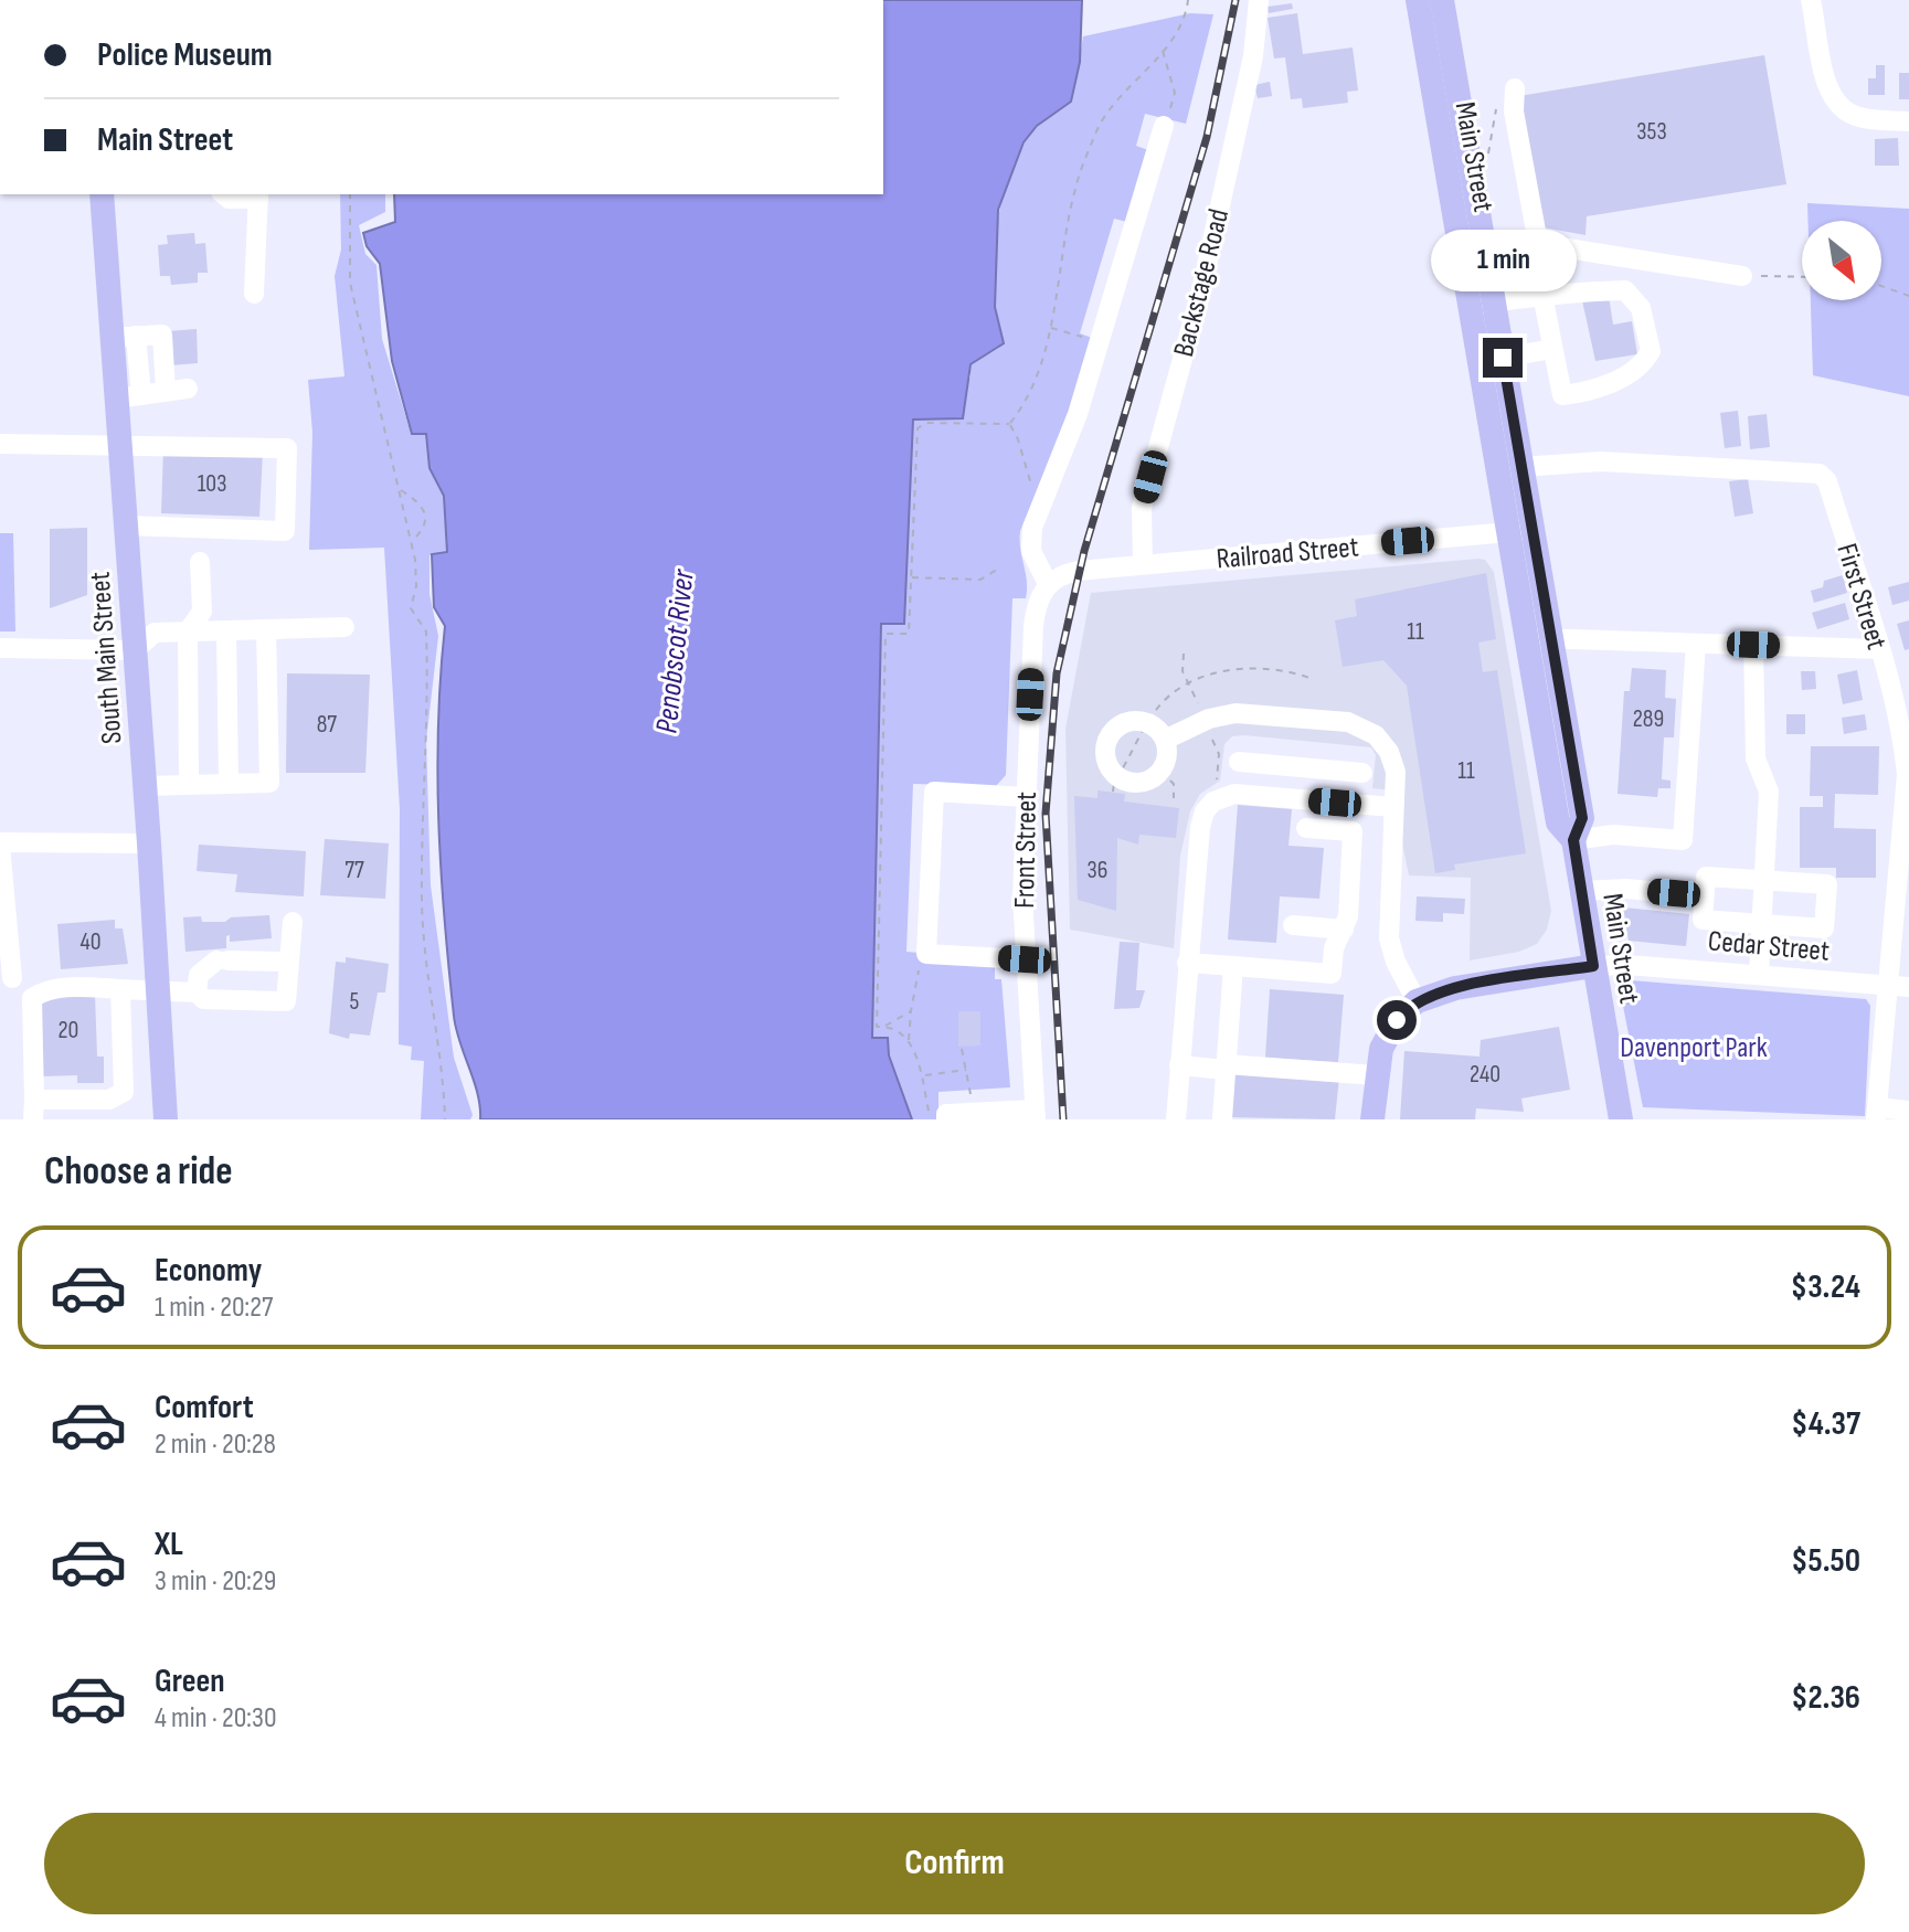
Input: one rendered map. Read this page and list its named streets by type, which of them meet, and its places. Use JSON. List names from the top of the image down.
{
  "streets": {
    "main road": ["Main Street", "South Main Street", "Cedar Street"],
    "street": [
      "Backstage Road",
      "Railroad Street",
      "First Street",
      "Front Street"
    ]
  },
  "crossings": [
    ["Main Street", "Railroad Street"],
    ["Main Street", "First Street"],
    ["Main Street", "Cedar Street"],
    ["Backstage Road", "Railroad Street"],
    ["Railroad Street", "Front Street"],
    ["First Street", "Cedar Street"]
  ],
  "water": ["Penobscot River"],
  "parks": ["Davenport Park"],
  "house_numbers": [
    "353",
    "103",
    "11",
    "289",
    "87",
    "11",
    "77",
    "36",
    "40",
    "5",
    "20",
    "240"
  ],
  "north": "bottom right",
  "page": {
    "banner": ["Police Museum", "Main Street"],
    "bubble": "1 min",
    "heading": "Choose a ride",
    "list": [
      {
        "name": "Economy",
        "note": "1 min · 20:27",
        "value": "$3.24"
      },
      {
        "name": "Comfort",
        "note": "2 min · 20:28",
        "value": "$4.37"
      },
      {
        "name": "XL",
        "note": "3 min · 20:29",
        "value": "$5.50"
      },
      {
        "name": "Green",
        "note": "4 min · 20:30",
        "value": "$2.36"
      }
    ],
    "buttons": "Confirm"
  }
}
